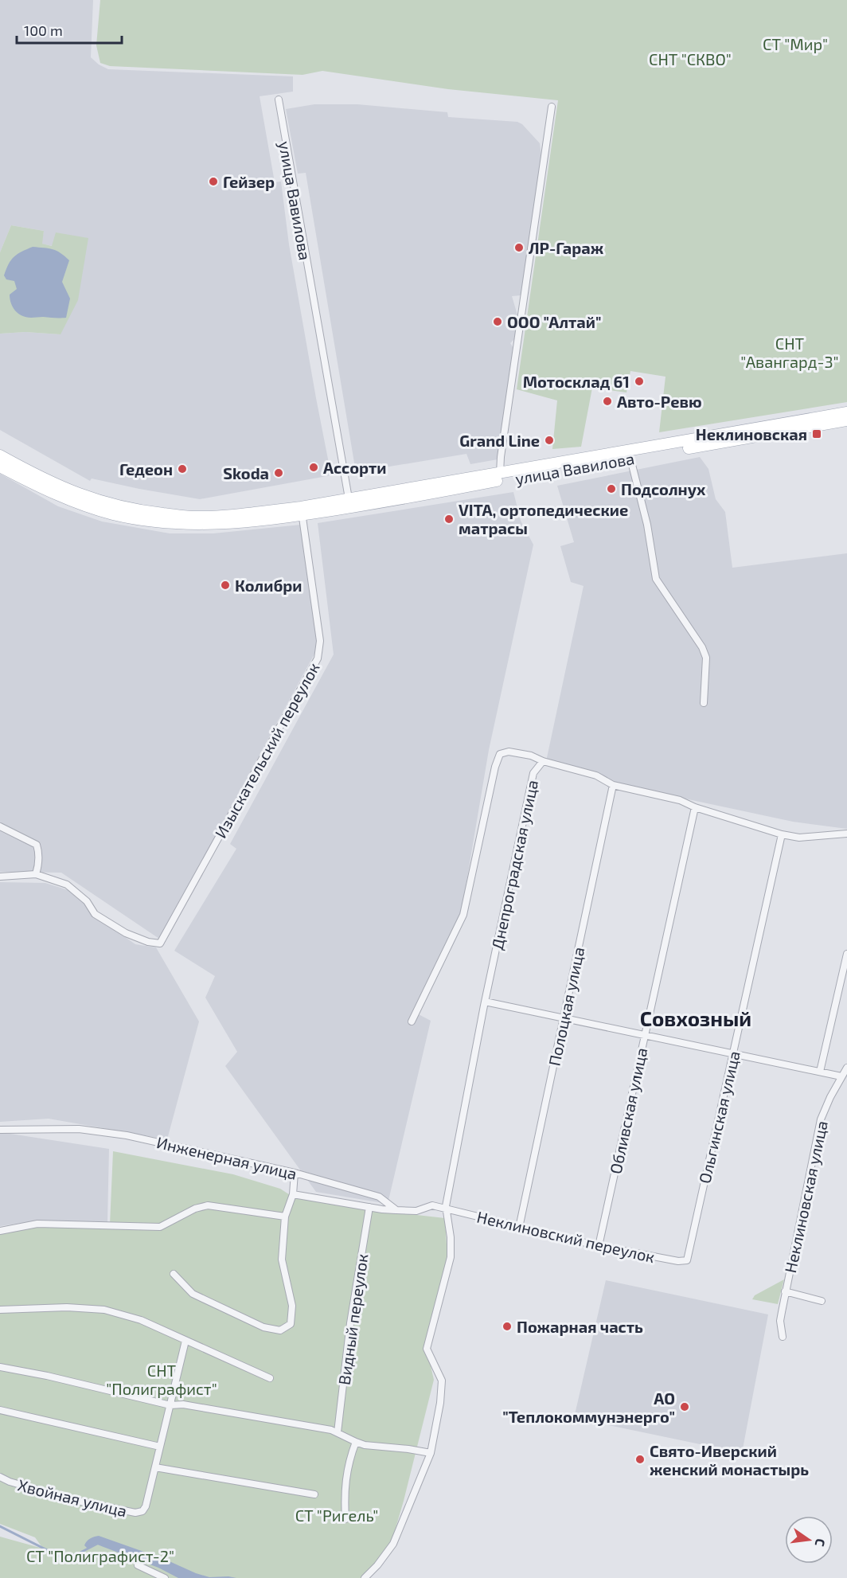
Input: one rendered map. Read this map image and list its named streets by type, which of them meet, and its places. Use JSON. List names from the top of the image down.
{
  "streets": {
    "main road": ["улица Вавилова"],
    "street": [
      "Изыскательский переулок",
      "Днепроградская улица",
      "Полоцкая улица",
      "Обливская улица",
      "Ольгинская улица",
      "Инженерная улица",
      "Неклиновская улица",
      "Неклиновский переулок",
      "Видный переулок",
      "Хвойная улица"
    ]
  },
  "crossings": [
    ["улица Вавилова", "Изыскательский переулок"],
    ["Днепроградская улица", "Неклиновский переулок"],
    ["Полоцкая улица", "Неклиновский переулок"],
    ["Обливская улица", "Неклиновский переулок"],
    ["Ольгинская улица", "Неклиновский переулок"]
  ],
  "districts": ["Совхозный"],
  "parks": [
    "СТ \"Мир\"",
    "СНТ \"СКВО\"",
    "СНТ \"Авангард-3\"",
    "СНТ \"Полиграфист\"",
    "СТ \"Ригель\"",
    "СТ \"Полиграфист-2\""
  ],
  "places": {
    "other": [
      "Гейзер",
      "ЛР-Гараж",
      "ООО \"Алтай\"",
      "Мотосклад 61",
      "Авто-Ревю",
      "Grand Line",
      "Ассорти",
      "Гедеон",
      "Skoda",
      "Подсолнух",
      "VITA, ортопедические матрасы",
      "Колибри",
      "Пожарная часть",
      "АО \"Теплокоммунэнерго\"",
      "Свято-Иверский женский монастырь"
    ],
    "transit": ["Неклиновская"]
  },
  "scale_bar": "100 m",
  "north": "right"
}
